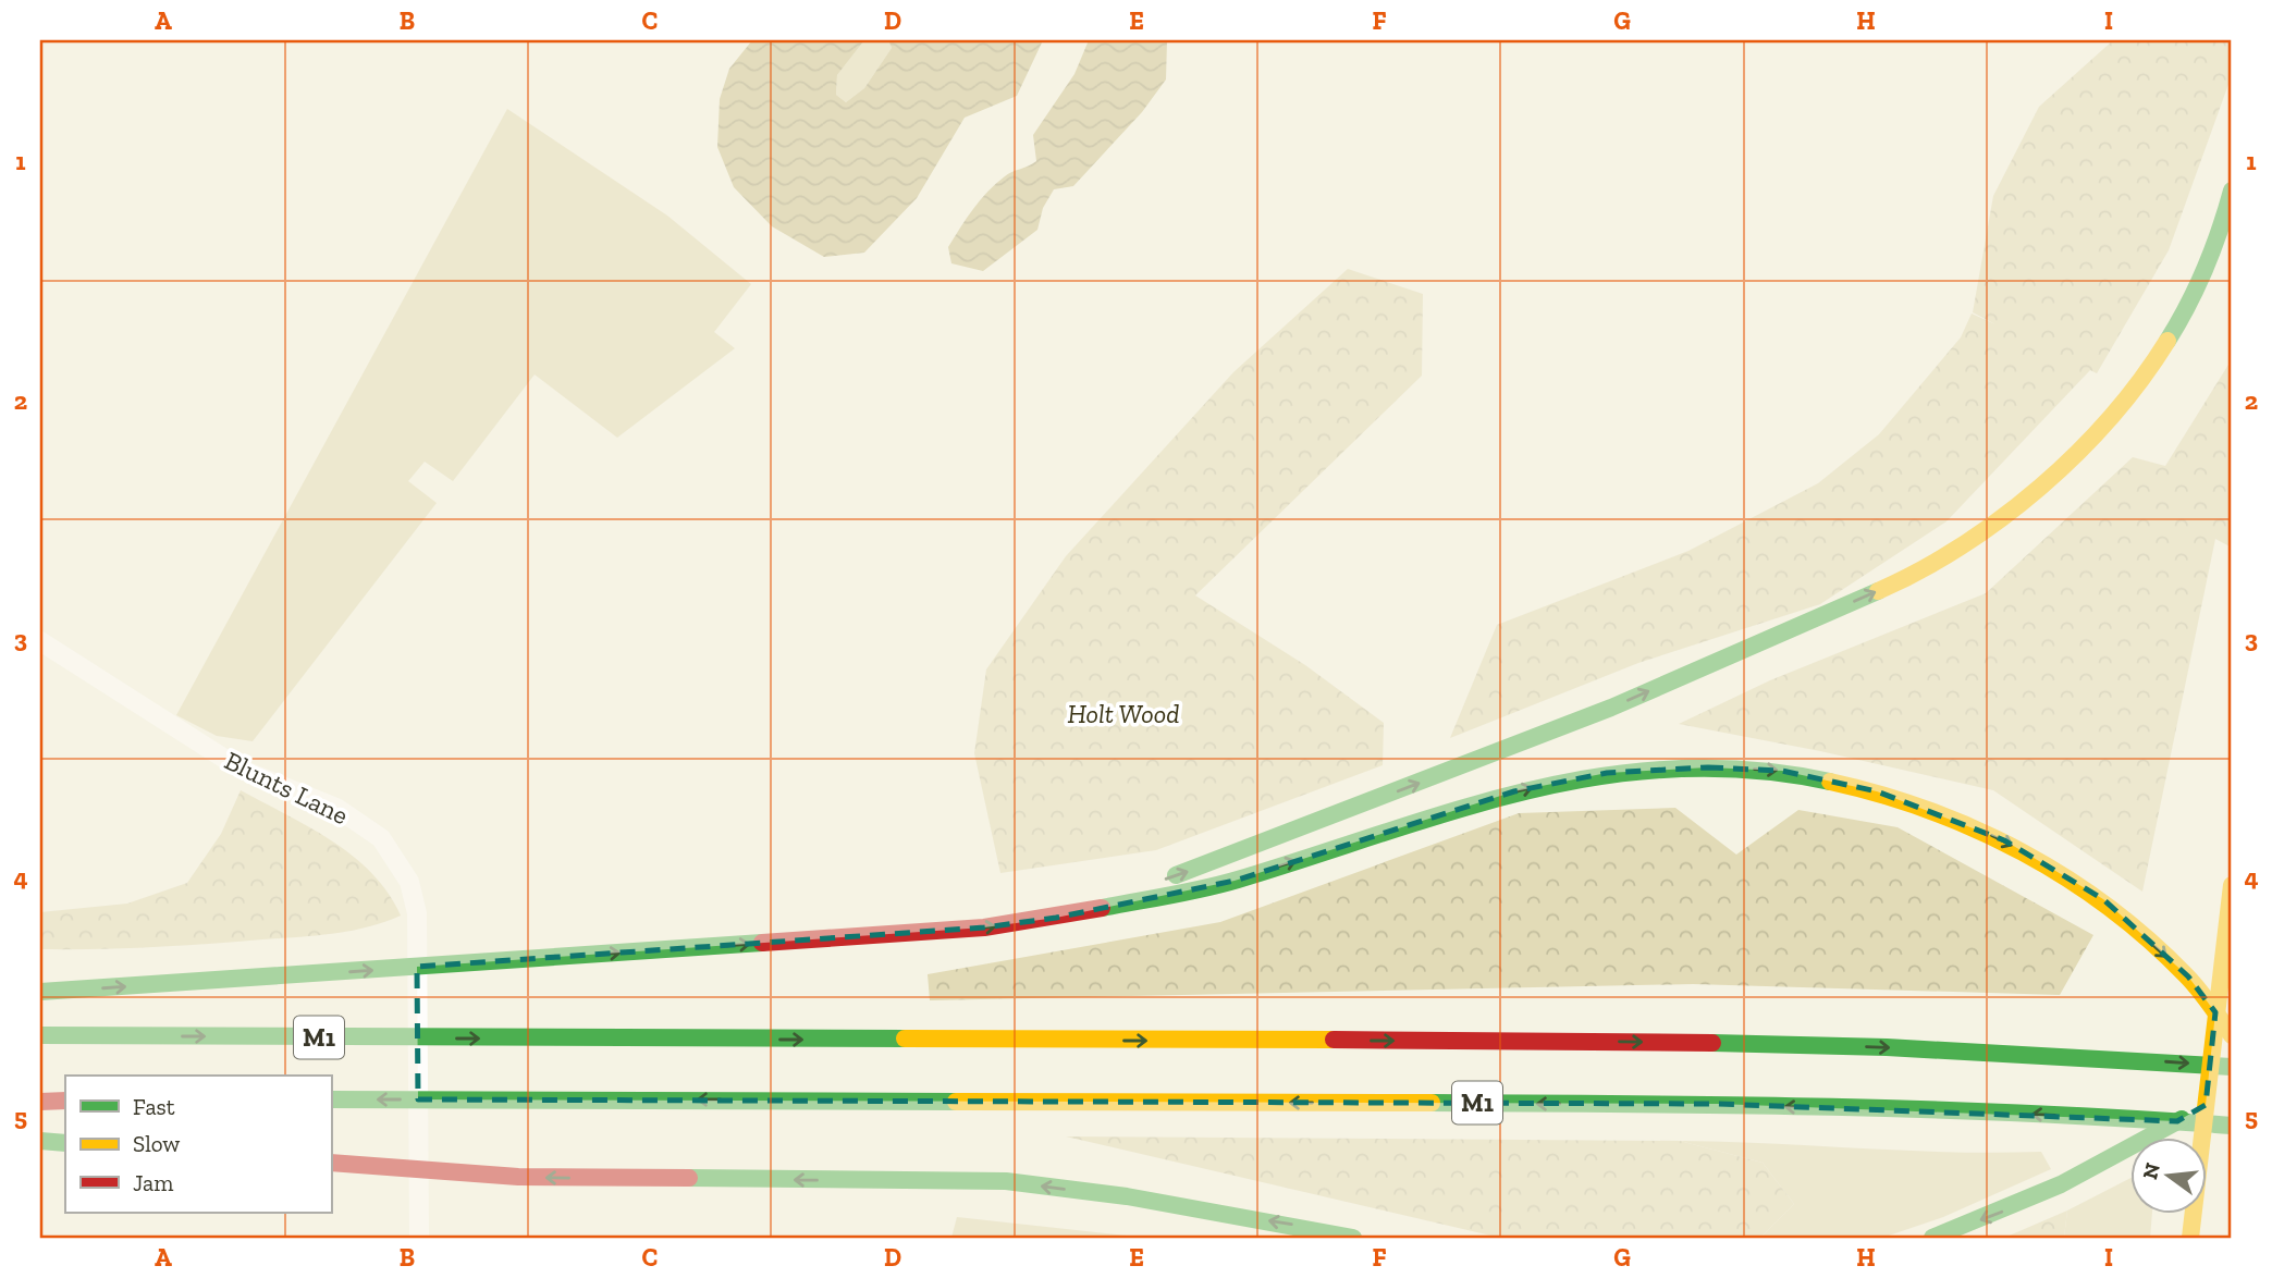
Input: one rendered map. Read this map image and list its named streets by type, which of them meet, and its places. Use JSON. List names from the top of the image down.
{
  "streets": {
    "highway": ["M1"],
    "street": ["Blunts Lane"]
  },
  "parks": ["Holt Wood"],
  "legend": ["Fast", "Slow", "Jam"],
  "north": "left",
  "grid": {
    "columns": [
      "A",
      "B",
      "C",
      "D",
      "E",
      "F",
      "G",
      "H",
      "I"
    ],
    "rows": [
      "1",
      "2",
      "3",
      "4",
      "5"
    ]
  }
}
